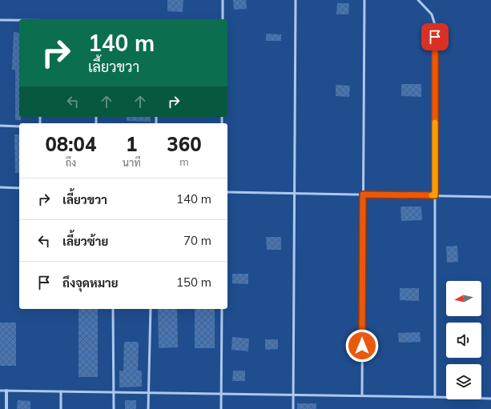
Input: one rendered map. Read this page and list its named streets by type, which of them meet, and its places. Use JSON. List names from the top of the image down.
{
  "north": "left",
  "page": {
    "turn": ["140 m", "เลี้ยวขวา"],
    "eta": [
      "08:04",
      "ถึง",
      "1",
      "นาที",
      "360",
      "m"
    ],
    "list": [
      {
        "name": "เลี้ยวขวา",
        "value": "140 m"
      },
      {
        "name": "เลี้ยวซ้าย",
        "value": "70 m"
      },
      {
        "name": "ถึงจุดหมาย",
        "value": "150 m"
      }
    ]
  }
}
